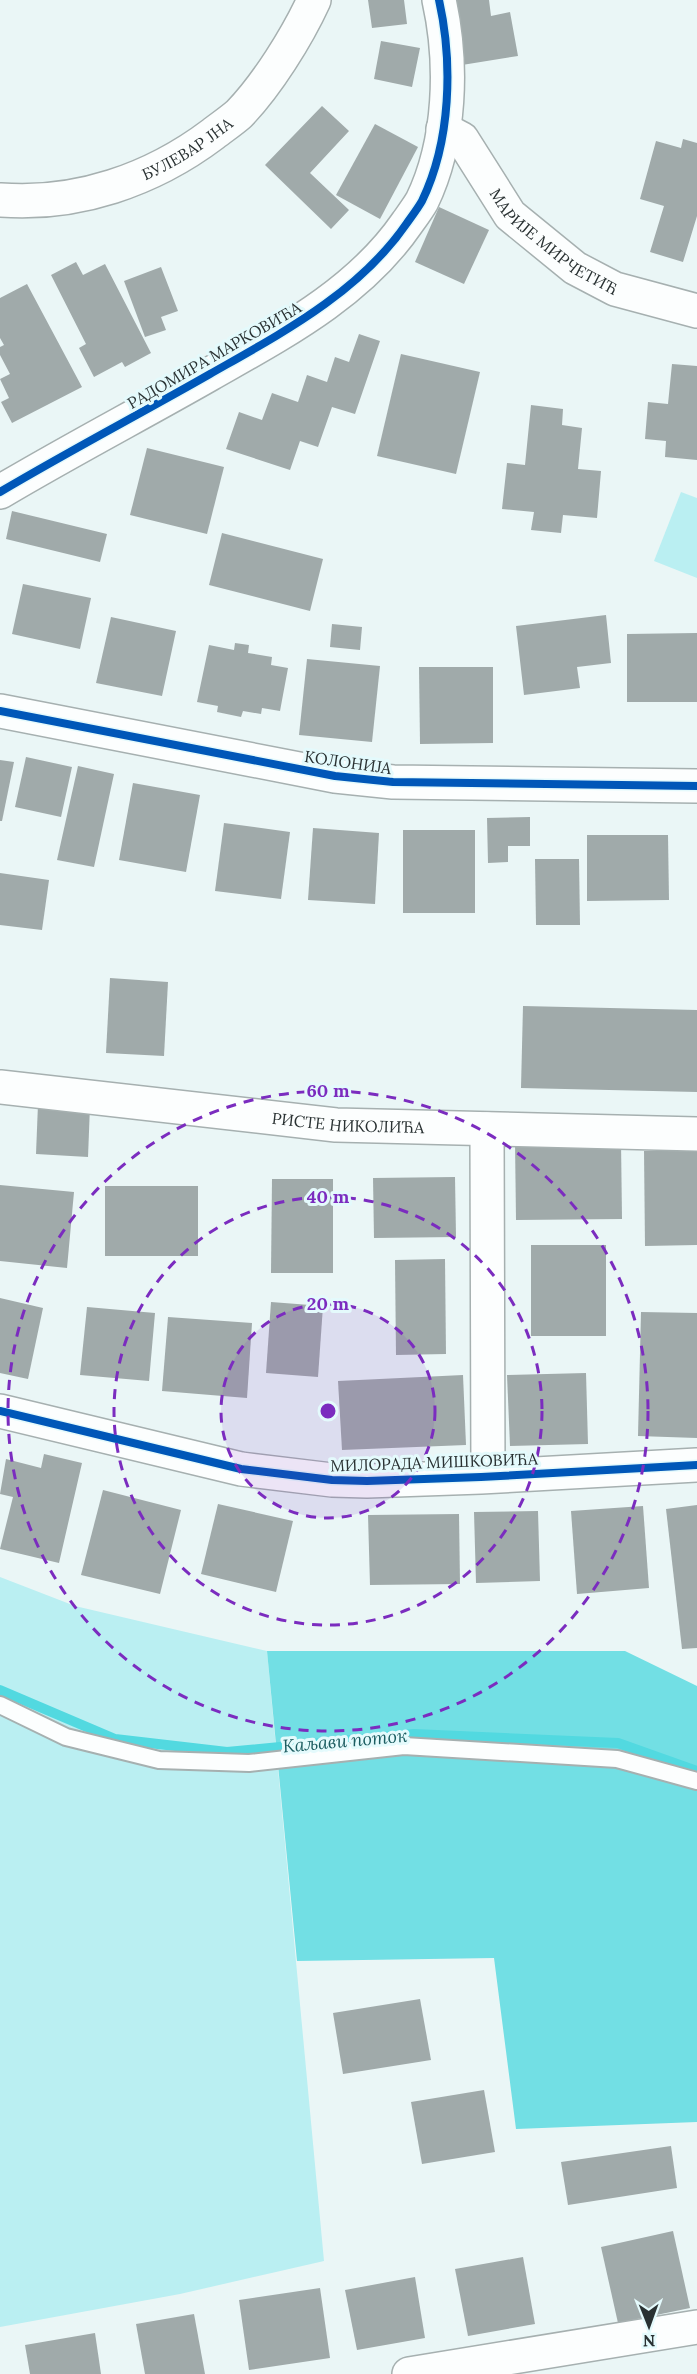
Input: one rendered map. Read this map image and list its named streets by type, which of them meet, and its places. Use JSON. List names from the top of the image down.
{
  "streets": {
    "street": [
      "БУЛЕВАР ЈНА",
      "МАРИЈЕ МИРЧЕТИЋ",
      "РАДОМИРА МАРКОВИЋА",
      "КОЛОНИЈА",
      "РИСТЕ НИКОЛИЋА",
      "МИЛОРАДА МИШКОВИЋА"
    ]
  },
  "crossings": [
    ["МАРИЈЕ МИРЧЕТИЋ", "РАДОМИРА МАРКОВИЋА"],
    ["РИСТЕ НИКОЛИЋА", "МИЛОРАДА МИШКОВИЋА"]
  ],
  "water": ["Каљави поток"],
  "north": "bottom",
  "rings": ["60 m", "40 m", "20 m"]
}
